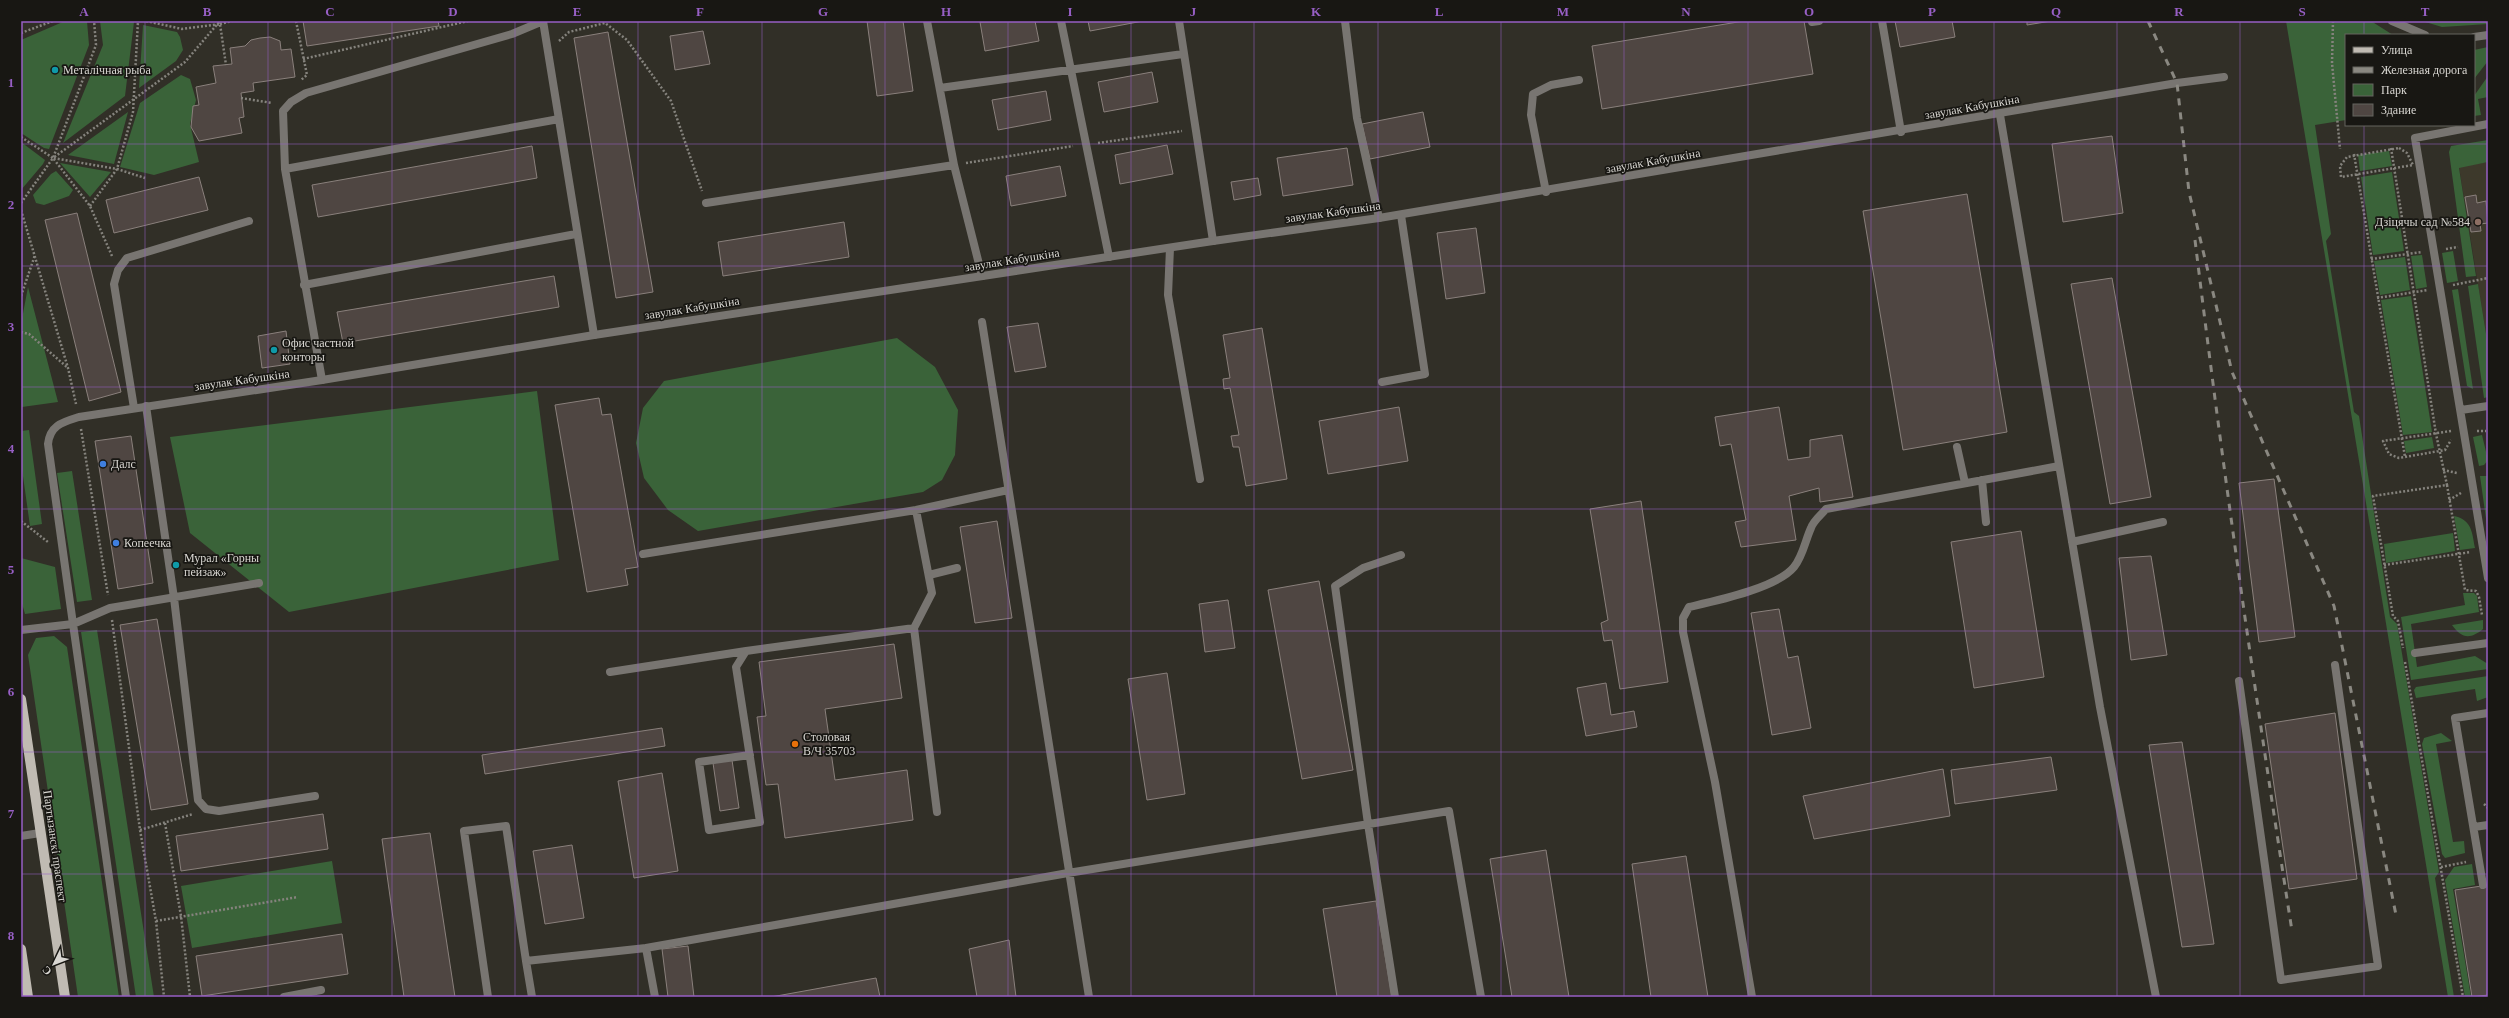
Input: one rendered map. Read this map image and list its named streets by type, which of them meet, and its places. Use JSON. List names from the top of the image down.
{
  "streets": {
    "main road": ["Партызанскі праспект"],
    "street": ["завулак Кабушкіна"]
  },
  "places": [
    "Металічная рыба",
    "Дзіцячы сад №584",
    "Офис частной конторы",
    "Далс",
    "Копеечка",
    "Мурал «Горны пейзаж»",
    "Столовая В/Ч 35703"
  ],
  "legend": [
    "Улица",
    "Железная дорога",
    "Парк",
    "Здание"
  ],
  "north": "bottom left",
  "grid": {
    "columns": [
      "A",
      "B",
      "C",
      "D",
      "E",
      "F",
      "G",
      "H",
      "I",
      "J",
      "K",
      "L",
      "M",
      "N",
      "O",
      "P",
      "Q",
      "R",
      "S",
      "T"
    ],
    "rows": [
      "1",
      "2",
      "3",
      "4",
      "5",
      "6",
      "7",
      "8"
    ]
  }
}
